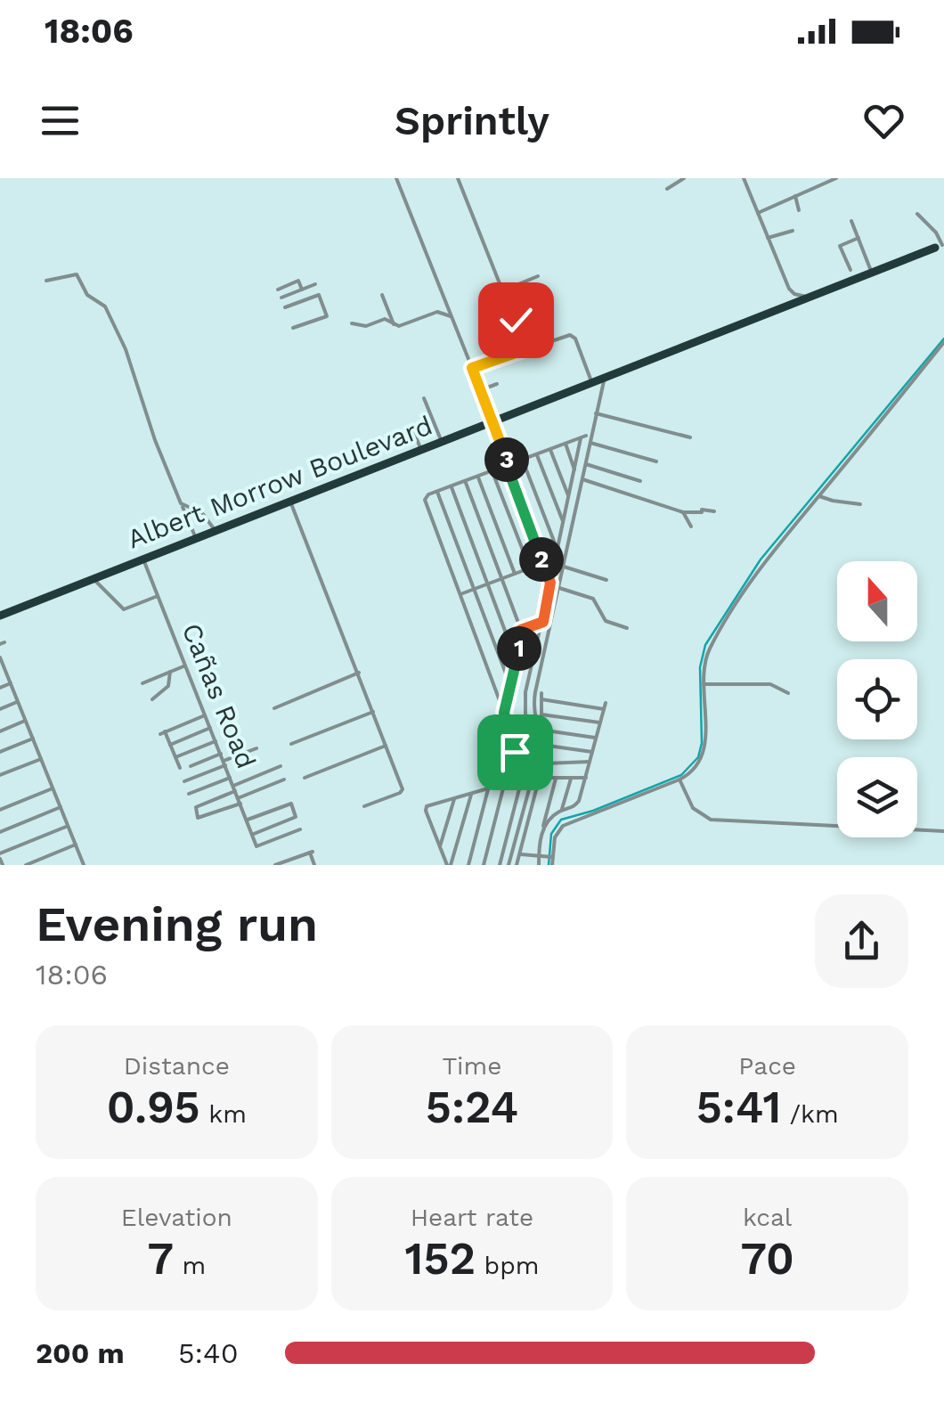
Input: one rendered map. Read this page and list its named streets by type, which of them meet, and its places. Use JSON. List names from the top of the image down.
{
  "streets": {
    "highway": ["Albert Morrow Boulevard"],
    "street": ["Cañas Road"]
  },
  "crossings": [
    ["Albert Morrow Boulevard", "Cañas Road"]
  ],
  "north": "top",
  "page": {
    "status": "18:06",
    "header": "Sprintly",
    "pins": ["3", "2", "1"],
    "heading": ["Evening run", "18:06"],
    "stats": [
      ["Distance", "0.95 km"],
      ["Time", "5:24"],
      ["Pace", "5:41 /km"],
      ["Elevation", "7 m"],
      ["Heart rate", "152 bpm"],
      ["kcal", "70"]
    ],
    "list": [
      {
        "name": "200 m",
        "note": "5:40"
      }
    ]
  }
}
